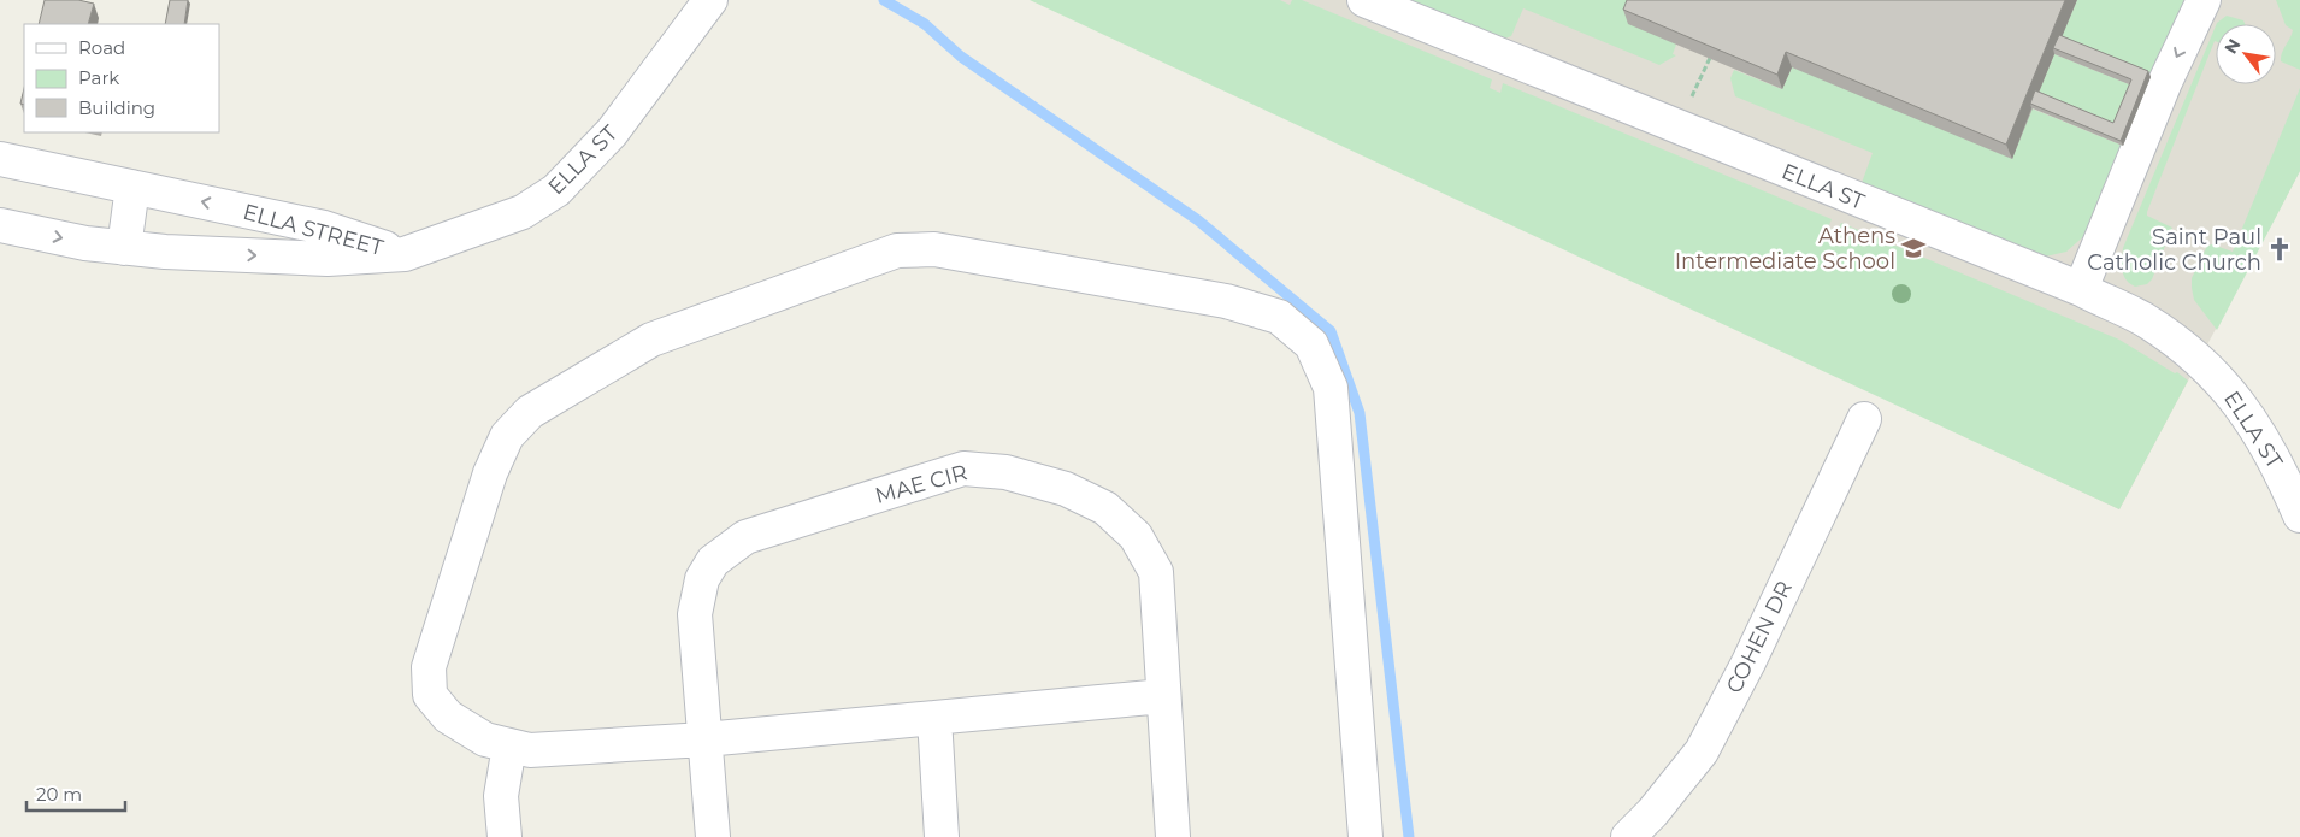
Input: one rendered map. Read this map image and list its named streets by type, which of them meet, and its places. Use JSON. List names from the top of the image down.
{
  "streets": {
    "street": [
      "ELLA ST",
      "ELLA STREET",
      "MAE CIR",
      "COHEN DR"
    ]
  },
  "crossings": [
    ["ELLA ST", "ELLA STREET"]
  ],
  "places": {
    "school or university": ["Athens Intermediate School"],
    "church": ["Saint Paul Catholic Church"]
  },
  "legend": ["Road", "Park", "Building"],
  "scale_bar": "20 m",
  "north": "top left"
}
